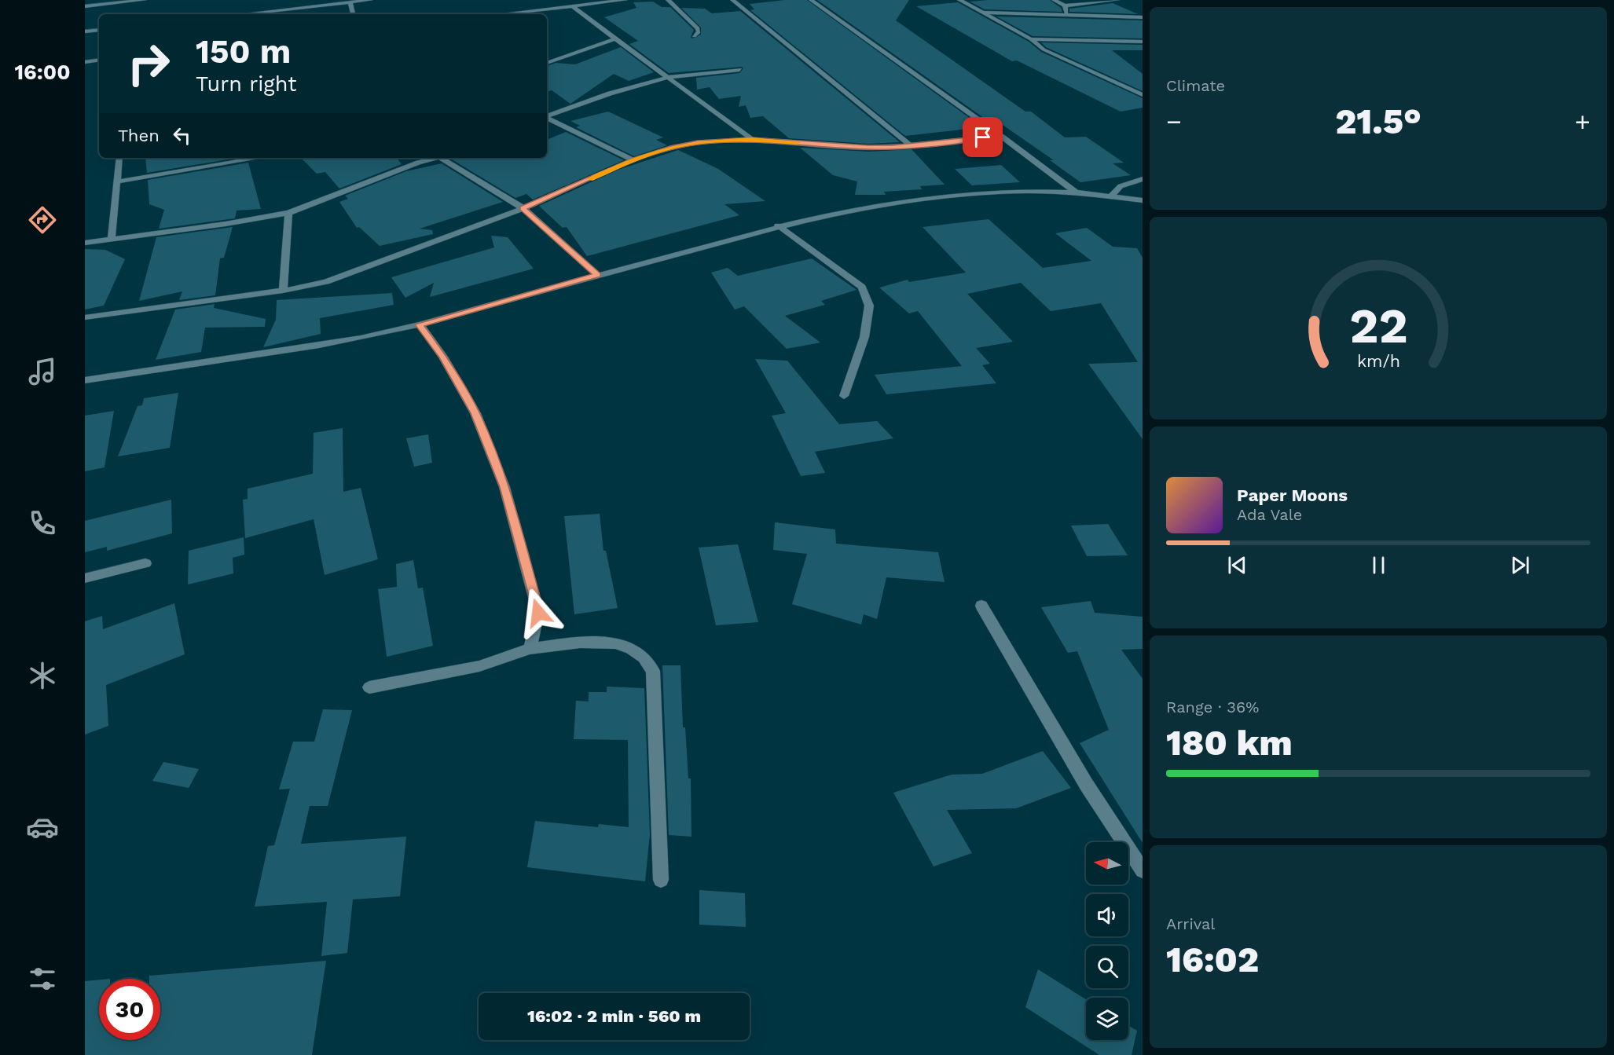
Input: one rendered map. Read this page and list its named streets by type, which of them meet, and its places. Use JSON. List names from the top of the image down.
{
  "north": "left",
  "page": {
    "tabs": "16:00",
    "tile": [
      "Climate",
      ["Range · 36%", "180 km"],
      ["Arrival", "16:02"]
    ],
    "turn": ["150 m", "Turn right"],
    "heat": ["−", "21.5°", "+"],
    "then": "Then",
    "song": ["Paper Moons", "Ada Vale"],
    "limit": "30",
    "trip": "16:02 · 2 min · 560 m",
    "gauge": ["22", "km/h"]
  }
}
